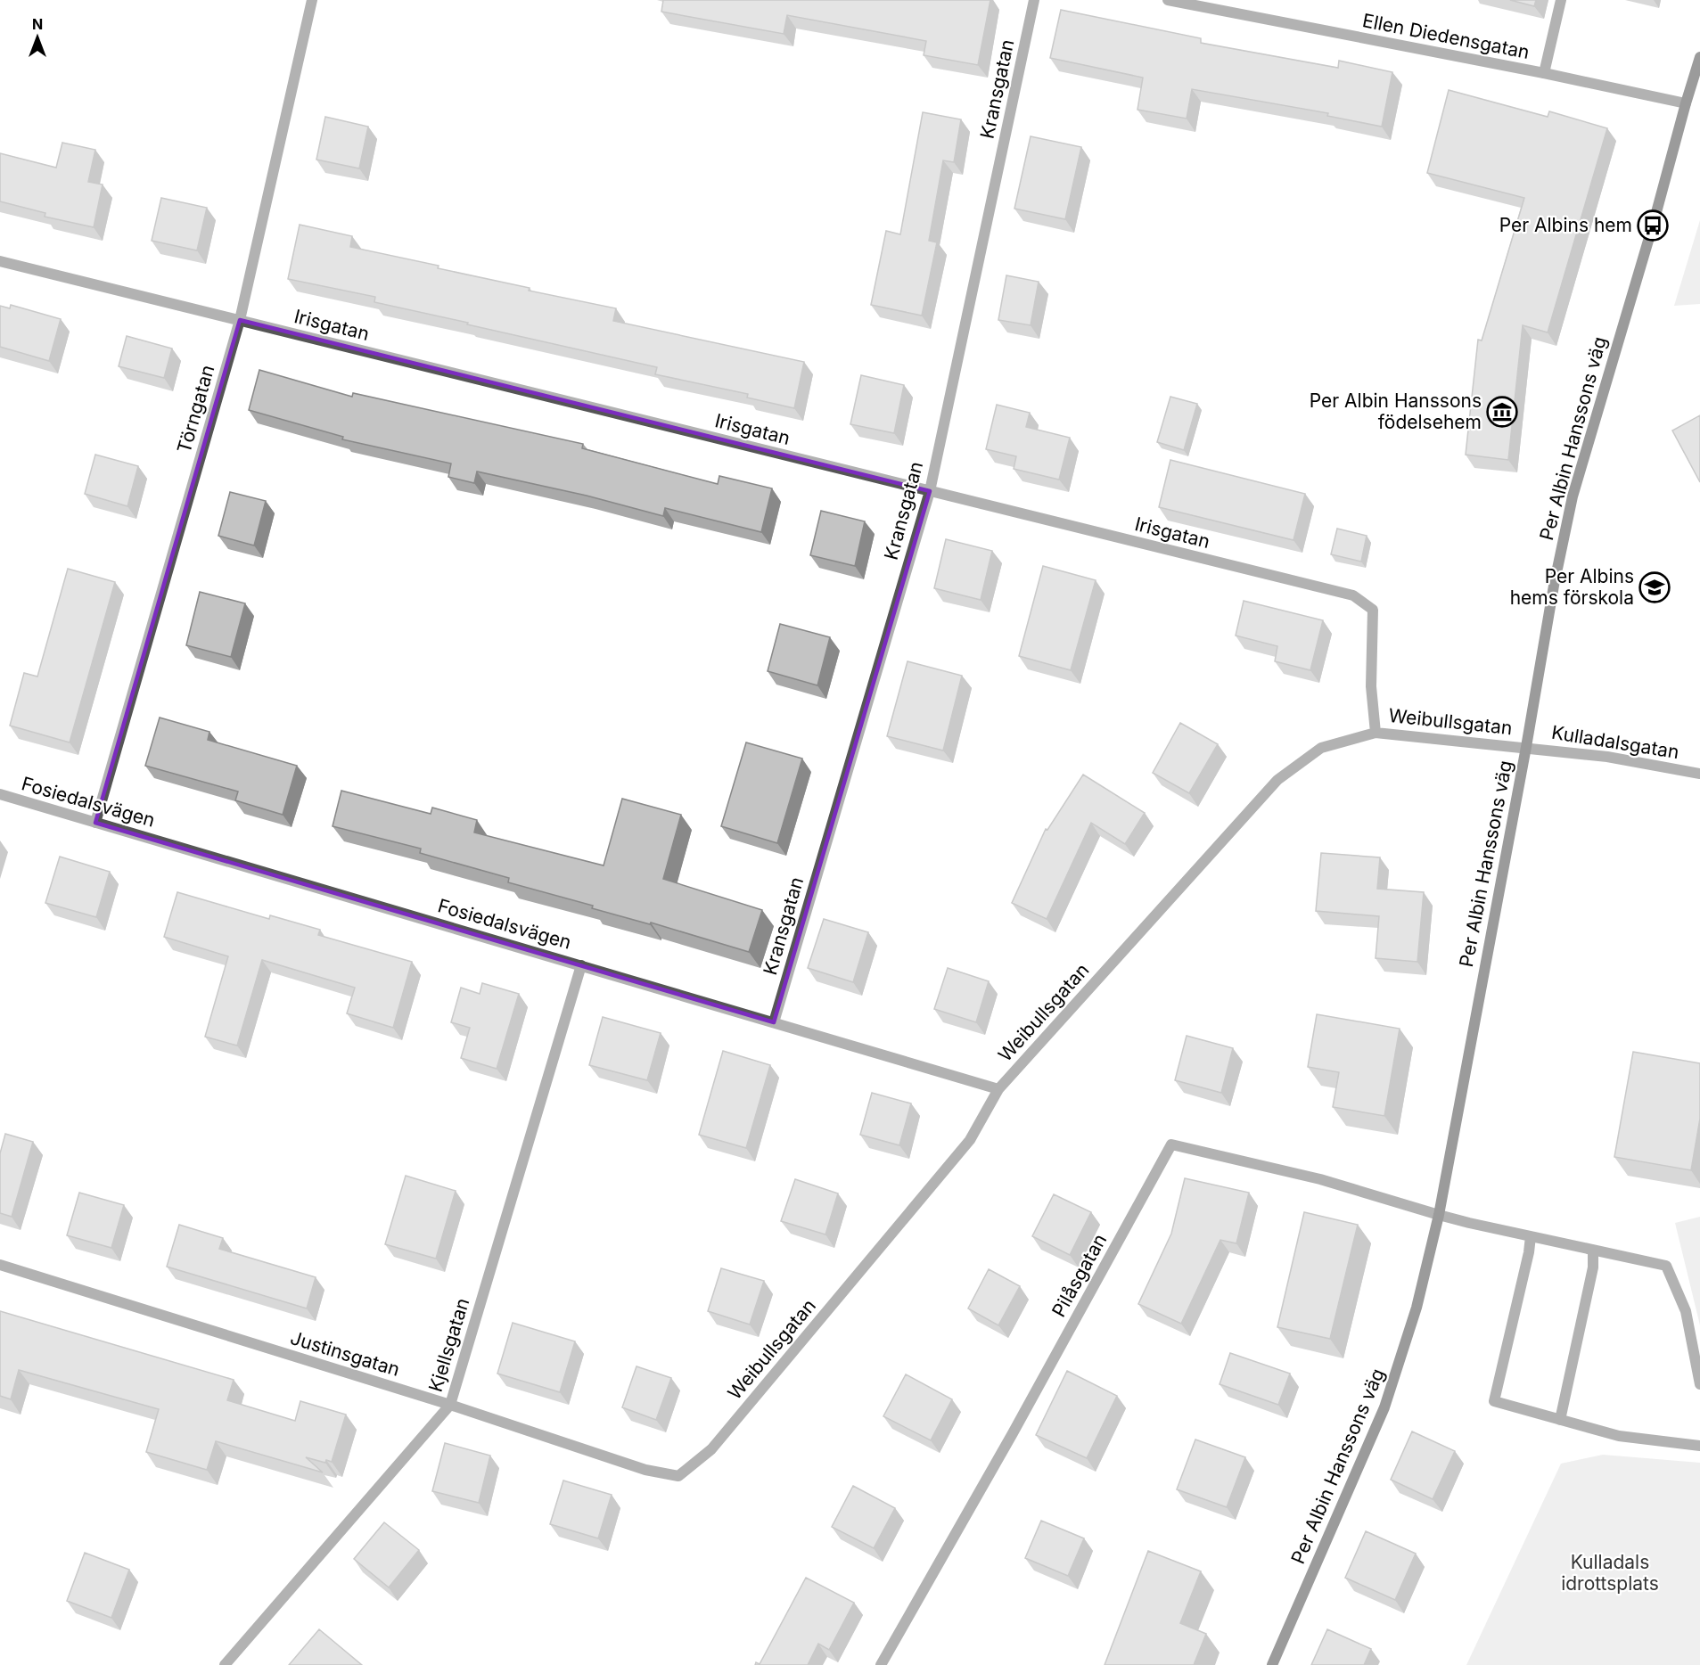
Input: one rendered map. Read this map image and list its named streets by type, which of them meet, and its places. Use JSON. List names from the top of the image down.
{
  "streets": {
    "street": [
      "Ellen Diedensgatan",
      "Kransgatan",
      "Irisgatan",
      "Törngatan",
      "Per Albin Hanssons väg",
      "Weibullsgatan",
      "Kulladalsgatan",
      "Fosiedalsvägen",
      "Pilåsgatan",
      "Kjellsgatan",
      "Justinsgatan"
    ]
  },
  "crossings": [
    ["Ellen Diedensgatan", "Per Albin Hanssons väg"],
    ["Kransgatan", "Irisgatan"],
    ["Kransgatan", "Fosiedalsvägen"],
    ["Irisgatan", "Törngatan"],
    ["Irisgatan", "Weibullsgatan"],
    ["Törngatan", "Fosiedalsvägen"],
    ["Per Albin Hanssons väg", "Weibullsgatan"],
    ["Per Albin Hanssons väg", "Kulladalsgatan"],
    ["Per Albin Hanssons väg", "Pilåsgatan"],
    ["Weibullsgatan", "Kulladalsgatan"],
    ["Weibullsgatan", "Fosiedalsvägen"],
    ["Weibullsgatan", "Justinsgatan"],
    ["Fosiedalsvägen", "Kjellsgatan"],
    ["Kjellsgatan", "Justinsgatan"]
  ],
  "parks": ["Kulladals idrottsplats"],
  "places": {
    "bus stop": ["Per Albins hem"],
    "museum": ["Per Albin Hanssons födelsehem"],
    "school or university": ["Per Albins hems förskola"]
  },
  "north": "top"
}
